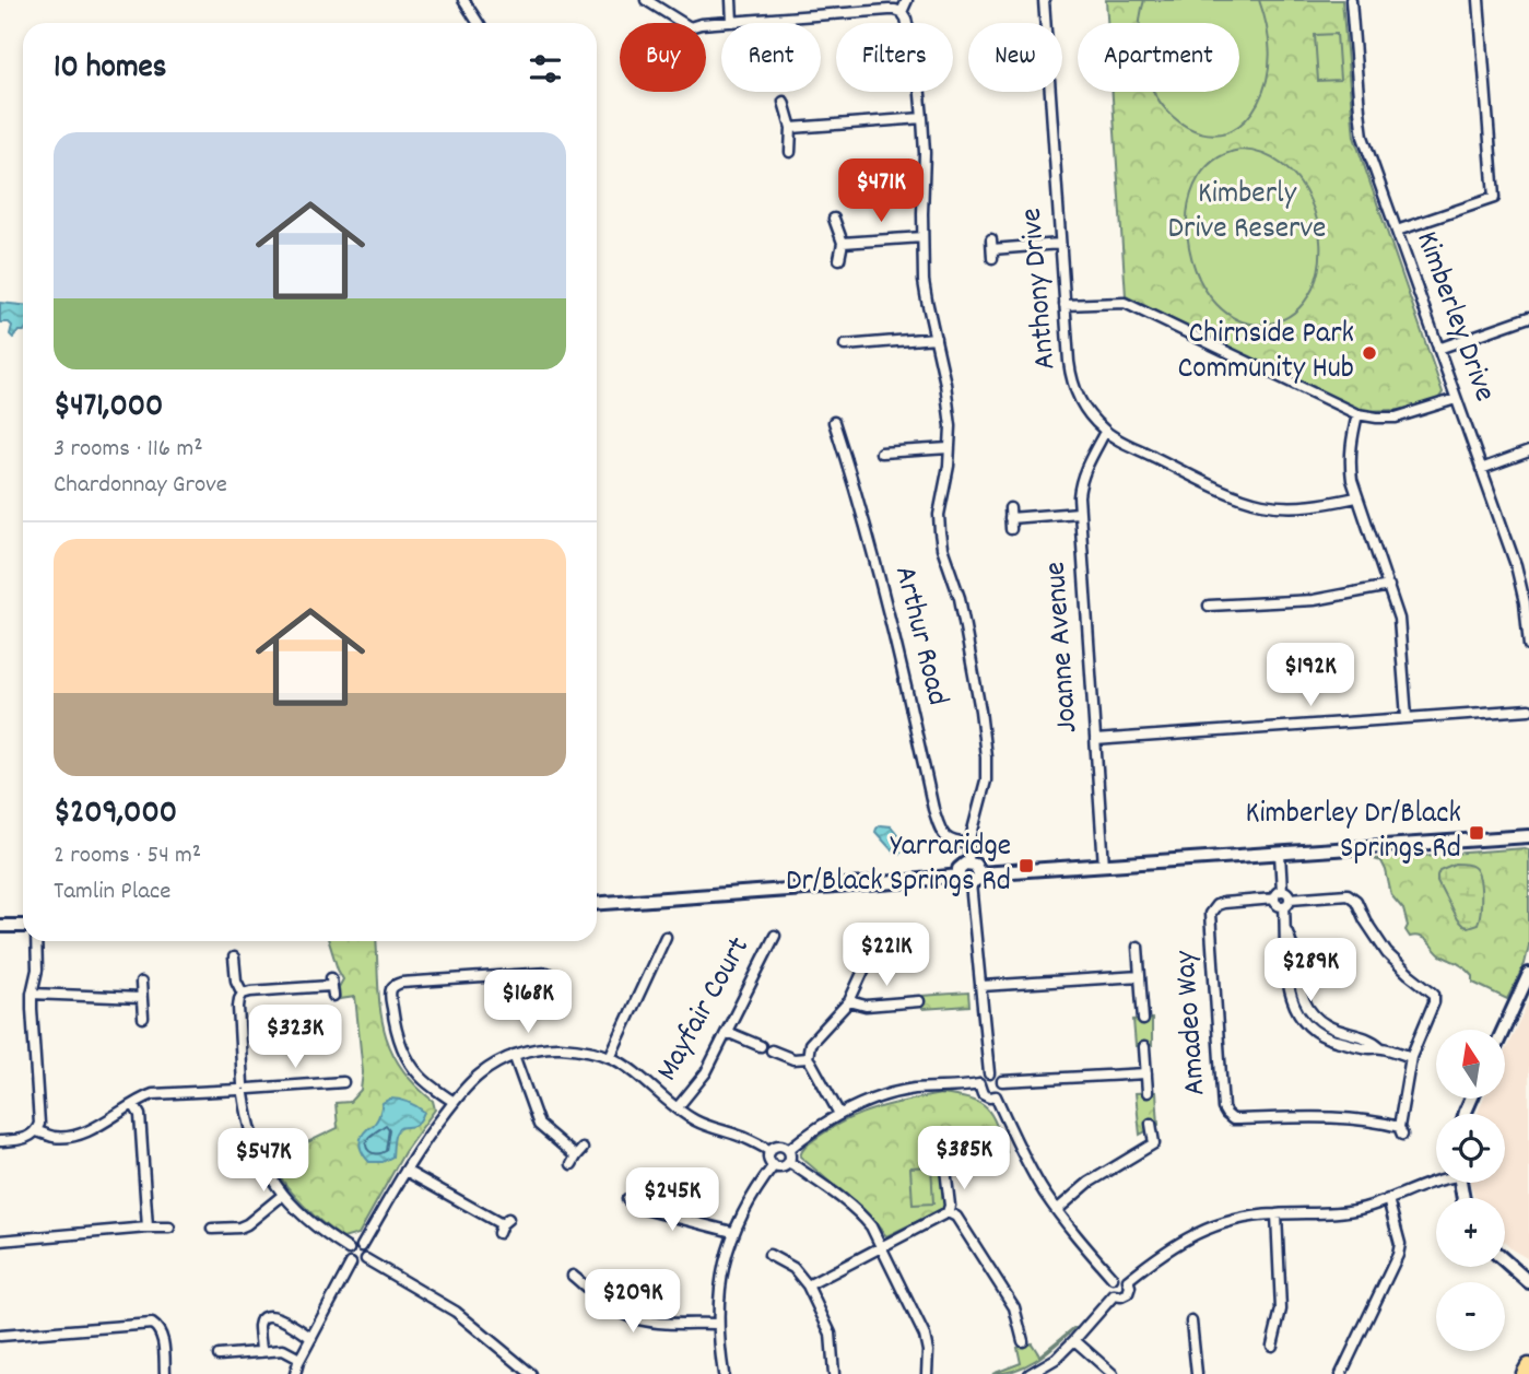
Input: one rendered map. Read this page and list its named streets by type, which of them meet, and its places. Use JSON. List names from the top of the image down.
{
  "streets": {
    "street": [
      "Anthony Drive",
      "Kimberley Drive",
      "Arthur Road",
      "Joanne Avenue",
      "Mayfair Court",
      "Amadeo Way"
    ]
  },
  "crossings": [
    ["Anthony Drive", "Joanne Avenue"]
  ],
  "parks": ["Kimberly Drive Reserve"],
  "places": {
    "other": ["Chirnside Park Community Hub"],
    "transit": ["Kimberley Dr/Black Springs Rd", "Yarraridge Dr/Black Springs Rd"]
  },
  "north": "top",
  "page": {
    "chip": [
      "Buy",
      "Rent",
      "Filters",
      "New",
      "Apartment"
    ],
    "heading": "10 homes",
    "list": [
      {
        "name": "$471,000",
        "note": "3 rooms · 116 m² · Chardonnay Grove"
      },
      {
        "name": "$209,000",
        "note": "2 rooms · 54 m² · Tamlin Place"
      }
    ],
    "price": [
      "$471K",
      "$192K",
      "$221K",
      "$289K",
      "$168K",
      "$323K",
      "$385K",
      "$547K",
      "$245K",
      "$209K"
    ],
    "map_buttons": ["+", "−"]
  }
}
